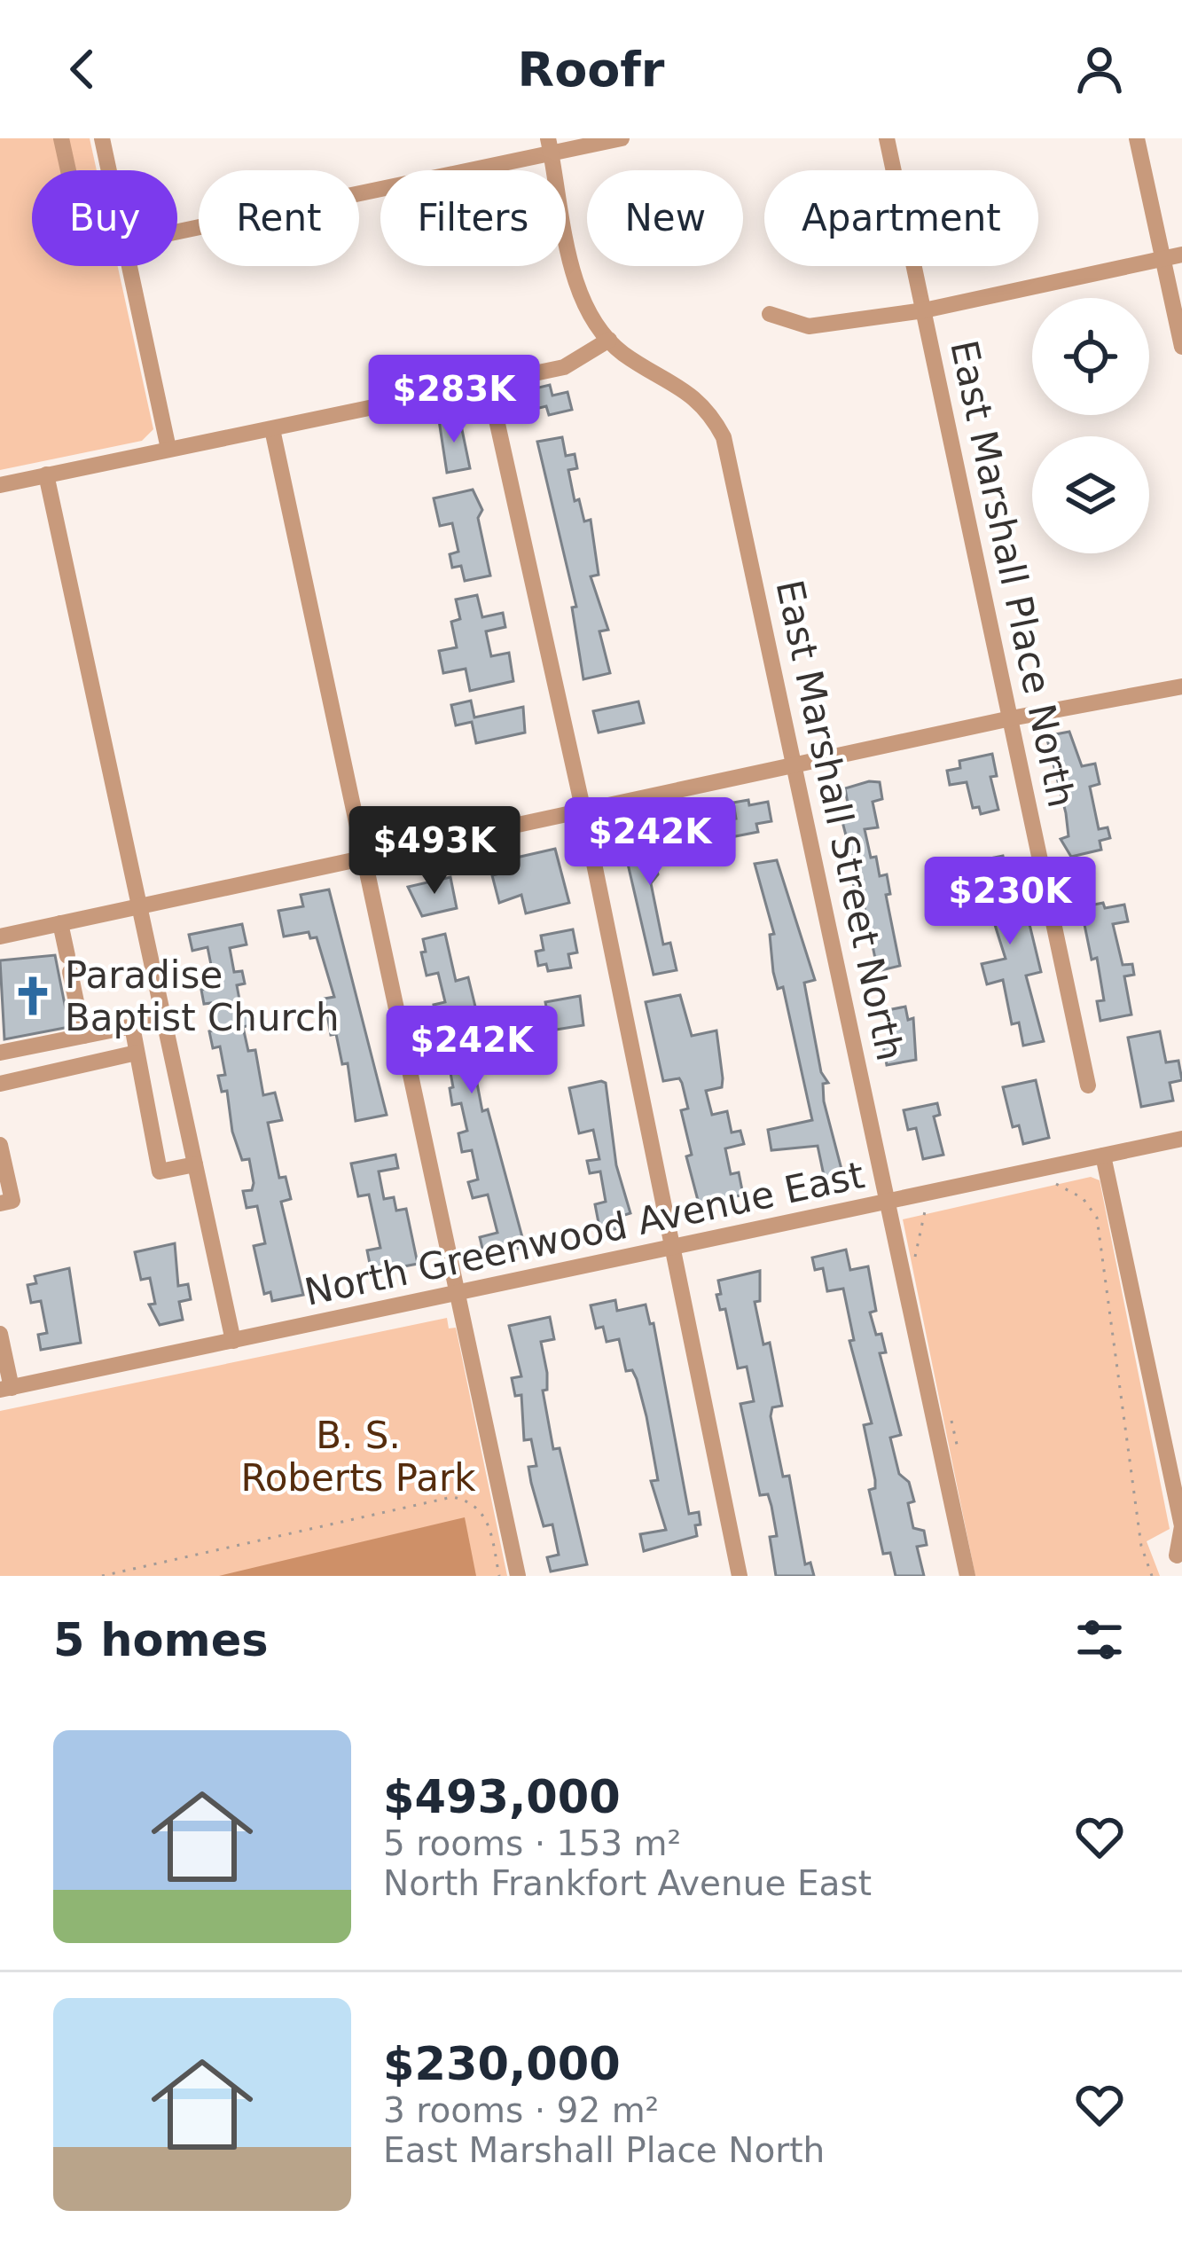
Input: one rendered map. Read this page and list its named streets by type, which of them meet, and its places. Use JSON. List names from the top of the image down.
{
  "streets": {
    "street": ["East Marshall Place North", "East Marshall Street North", "North Greenwood Avenue East"]
  },
  "crossings": [
    ["East Marshall Street North", "North Greenwood Avenue East"]
  ],
  "parks": ["B. S. Roberts Park"],
  "places": {
    "church": ["Paradise Baptist Church"]
  },
  "page": {
    "header": "Roofr",
    "chip": [
      "Buy",
      "Rent",
      "Filters",
      "New",
      "Apartment"
    ],
    "price": [
      "$283K",
      "$242K",
      "$493K",
      "$230K",
      "$242K"
    ],
    "heading": "5 homes",
    "list": [
      {
        "name": "$493,000",
        "note": "5 rooms · 153 m² · North Frankfort Avenue East"
      },
      {
        "name": "$230,000",
        "note": "3 rooms · 92 m² · East Marshall Place North"
      }
    ]
  }
}
